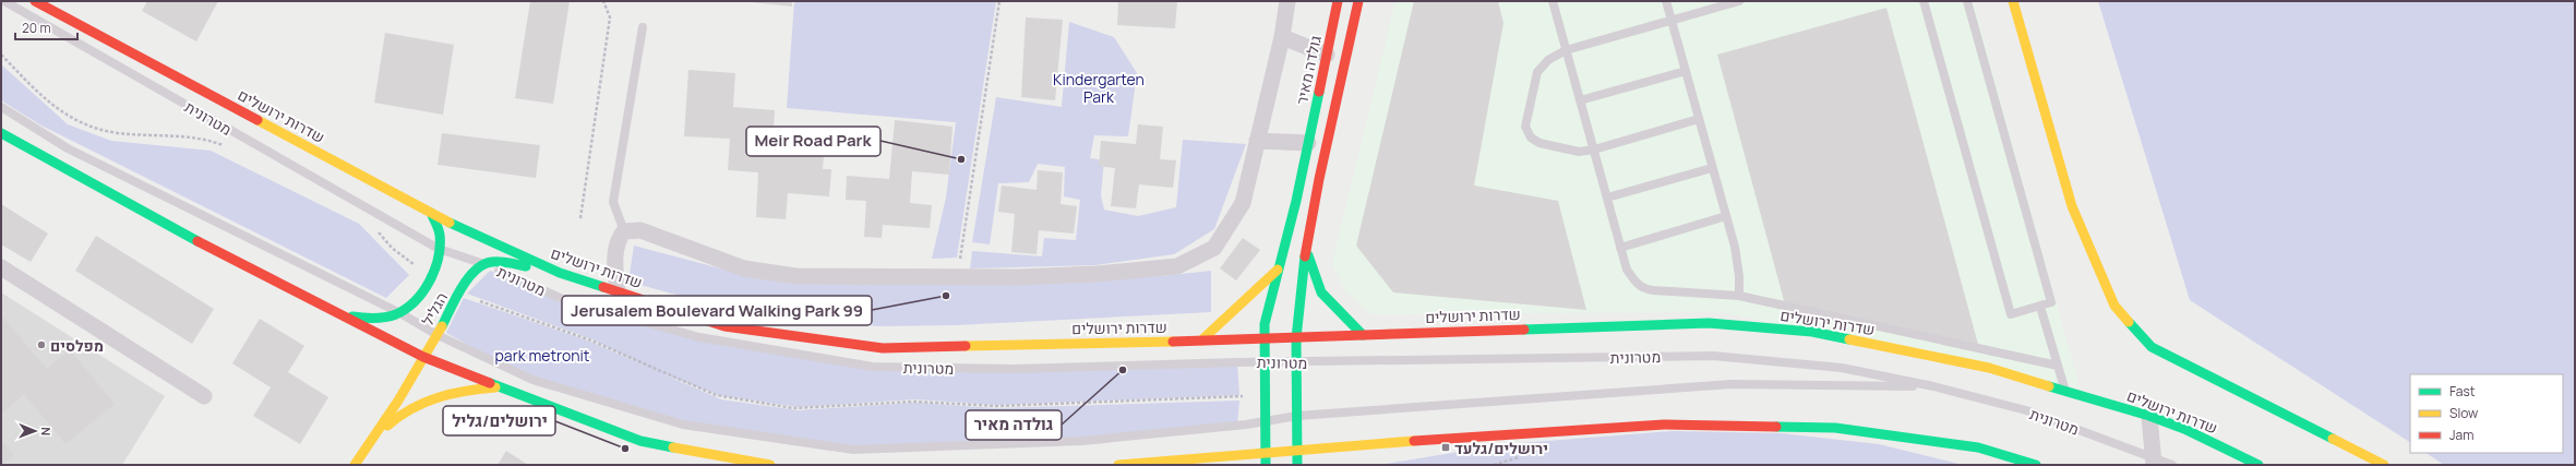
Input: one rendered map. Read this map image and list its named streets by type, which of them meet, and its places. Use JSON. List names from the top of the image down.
{
  "streets": {
    "main road": ["גולדה מאיר", "שדרות ירושלים", "הגליל"],
    "lane": ["מטרונית"]
  },
  "crossings": [
    ["גולדה מאיר", "שדרות ירושלים"],
    ["גולדה מאיר", "מטרונית"],
    ["מטרונית", "הגליל"]
  ],
  "parks": ["Kindergarten Park", "park metronit"],
  "places": {
    "other": [
      "Meir Road Park",
      "Jerusalem Boulevard Walking Park 99",
      "מפלסים",
      "גולדה מאיר",
      "ירושלים/גליל"
    ],
    "transit": ["ירושלים/גלעד"]
  },
  "legend": ["Fast", "Slow", "Jam"],
  "scale_bar": "20 m",
  "north": "right"
}
